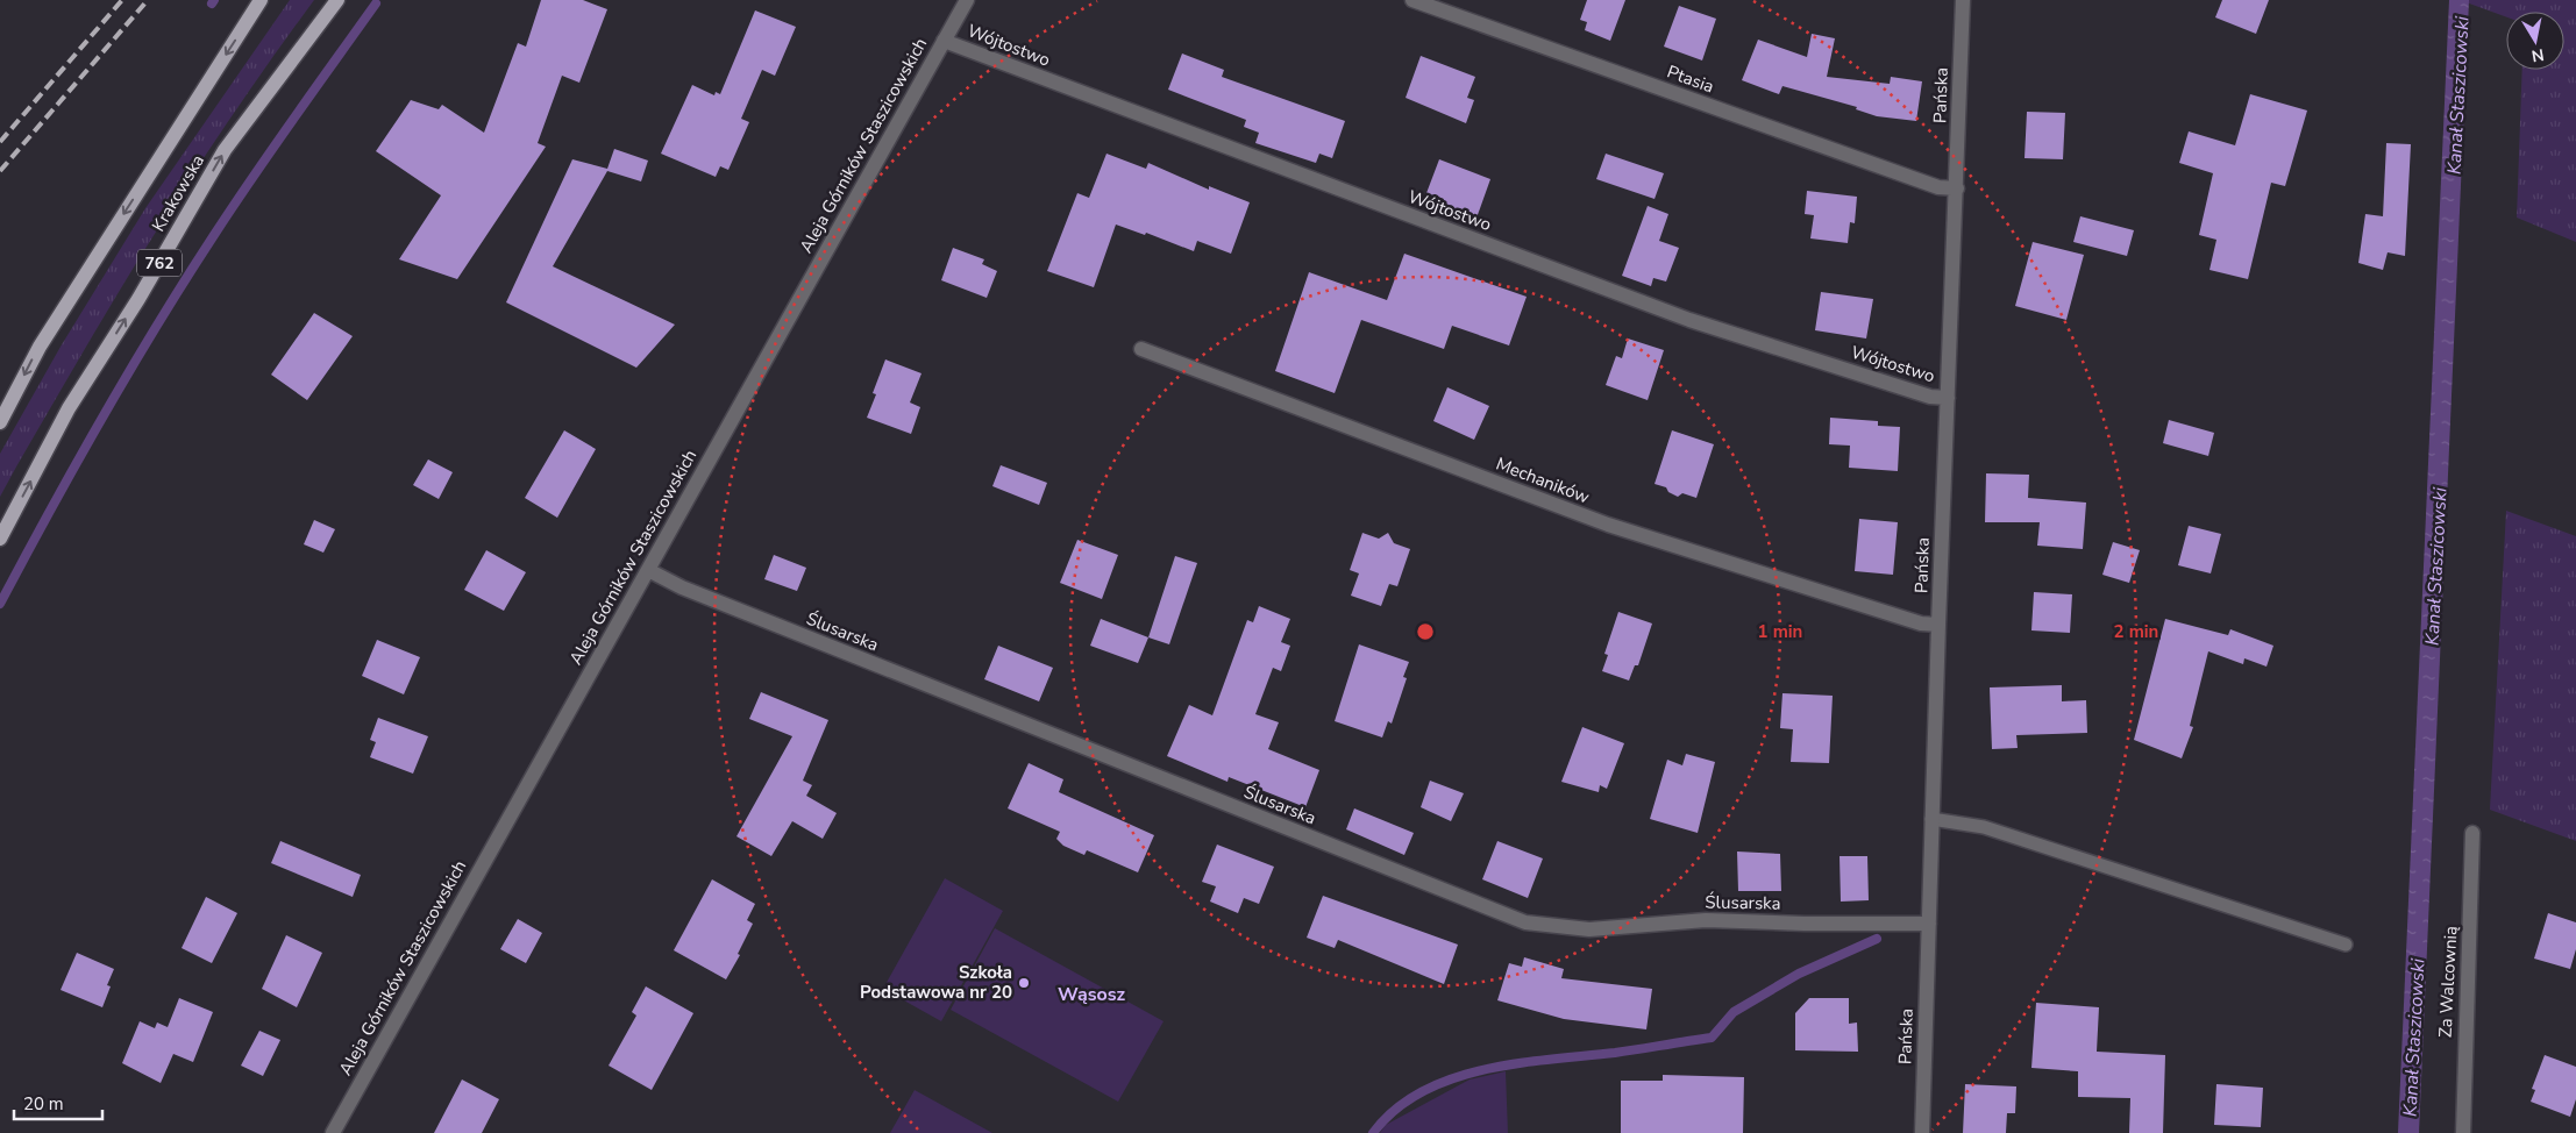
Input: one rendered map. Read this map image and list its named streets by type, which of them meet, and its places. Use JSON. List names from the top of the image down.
{
  "streets": {
    "main road": ["Krakowska", "762"],
    "street": [
      "Wójtostwo",
      "Ptasia",
      "Pańska",
      "Aleja Górników Staszicowskich",
      "Mechaników",
      "Ślusarska",
      "Za Walcownią"
    ]
  },
  "crossings": [
    ["Wójtostwo", "Pańska"],
    ["Wójtostwo", "Aleja Górników Staszicowskich"],
    ["Ptasia", "Pańska"],
    ["Pańska", "Mechaników"],
    ["Pańska", "Ślusarska"],
    ["Aleja Górników Staszicowskich", "Ślusarska"]
  ],
  "districts": ["Wąsosz"],
  "water": ["Kanał Staszicowski"],
  "places": ["Szkoła Podstawowa nr 20"],
  "scale_bar": "20 m",
  "north": "bottom",
  "rings": ["1 min", "2 min"]
}
